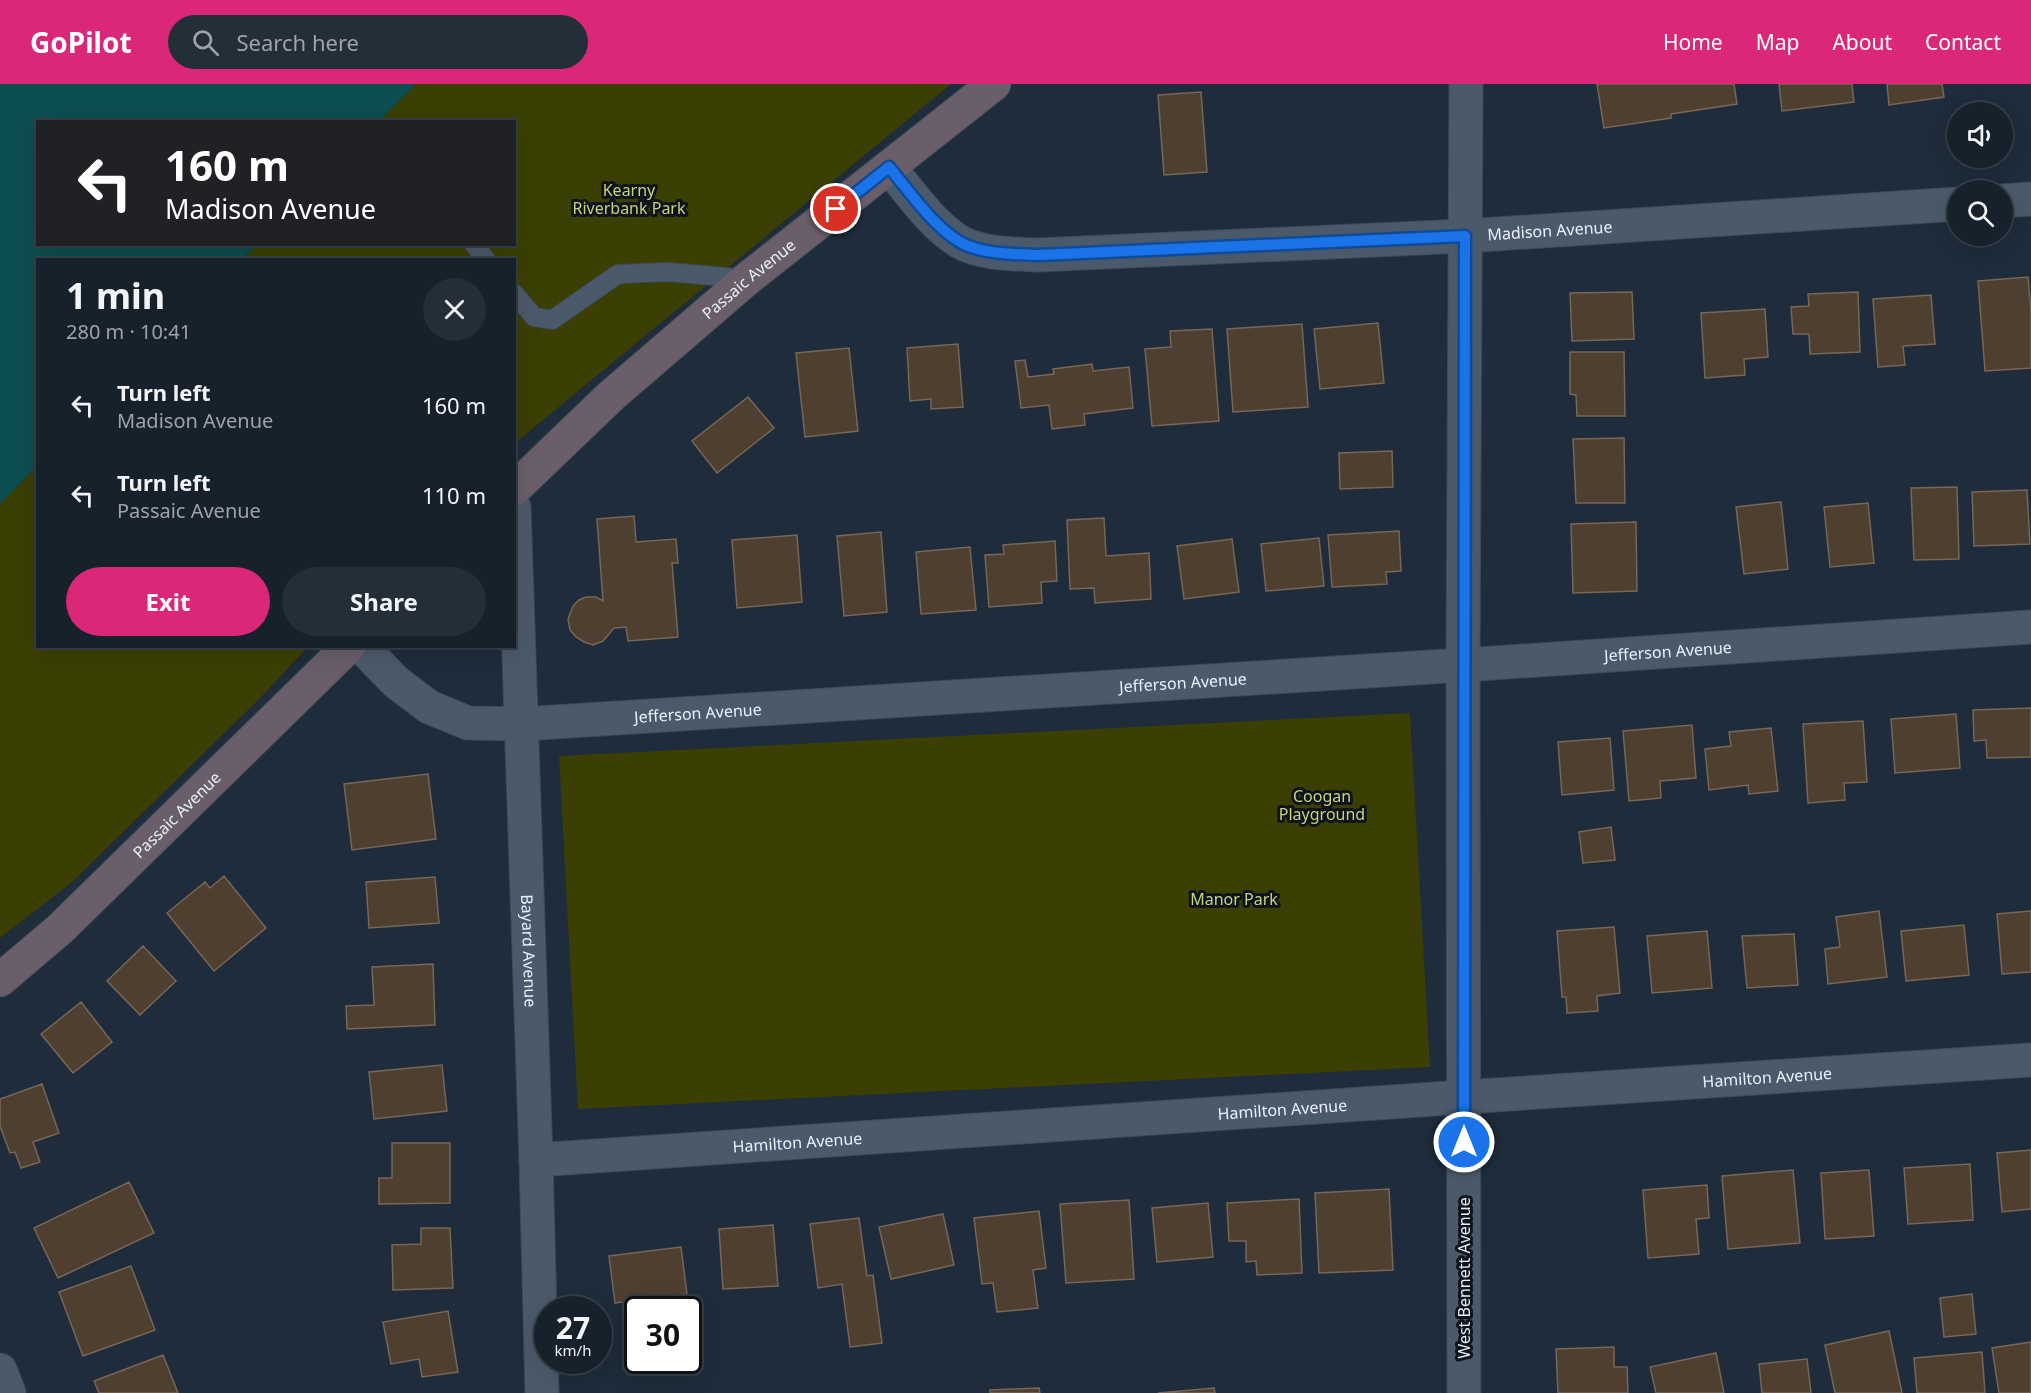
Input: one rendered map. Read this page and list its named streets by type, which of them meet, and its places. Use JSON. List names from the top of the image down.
{
  "streets": {
    "main road": ["Passaic Avenue"],
    "street": [
      "Madison Avenue",
      "Jefferson Avenue",
      "Bayard Avenue",
      "Hamilton Avenue",
      "West Bennett Avenue"
    ]
  },
  "crossings": [
    ["Madison Avenue", "Passaic Avenue"],
    ["Madison Avenue", "West Bennett Avenue"],
    ["Jefferson Avenue", "Bayard Avenue"],
    ["Jefferson Avenue", "West Bennett Avenue"],
    ["Bayard Avenue", "Hamilton Avenue"],
    ["Hamilton Avenue", "West Bennett Avenue"]
  ],
  "parks": ["Kearny Riverbank Park", "Coogan Playground", "Manor Park"],
  "page": {
    "header": "GoPilot",
    "search": "Search here",
    "nav": [
      "Home",
      "Map",
      "About",
      "Contact"
    ],
    "turn": ["160 m", "Madison Avenue"],
    "heading": ["1 min", "280 m · 10:41"],
    "list": [
      {
        "name": "Turn left",
        "note": "Madison Avenue",
        "value": "160 m"
      },
      {
        "name": "Turn left",
        "note": "Passaic Avenue",
        "value": "110 m"
      }
    ],
    "buttons": ["Exit", "Share"],
    "speed": "27 km/h",
    "limit": "30"
  }
}
